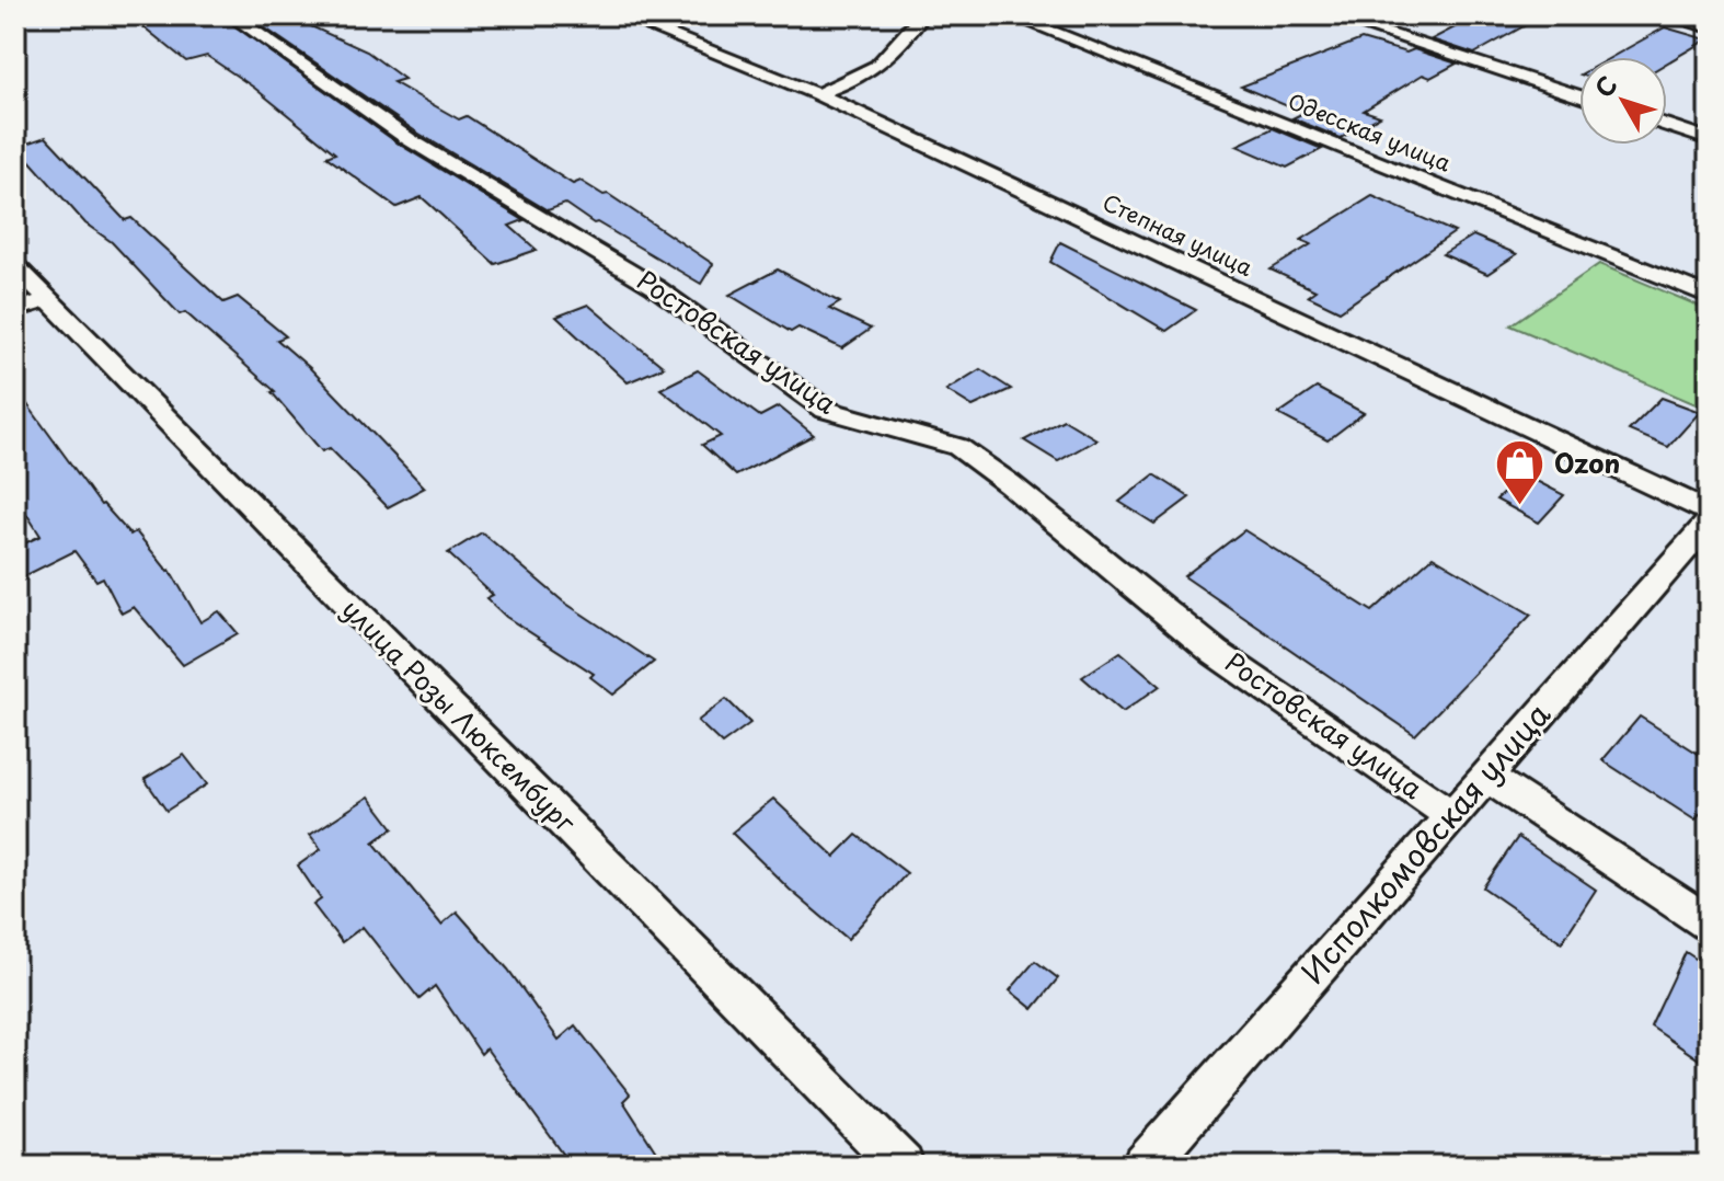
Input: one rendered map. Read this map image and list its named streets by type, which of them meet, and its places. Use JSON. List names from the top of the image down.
{
  "streets": {
    "street": [
      "Одесская улица",
      "Степная улица",
      "Ростовская улица",
      "улица Розы Люксембург",
      "Исполкомовская улица"
    ]
  },
  "crossings": [
    ["Ростовская улица", "Исполкомовская улица"]
  ],
  "places": {
    "shop": ["Ozon"]
  },
  "north": "top left"
}
